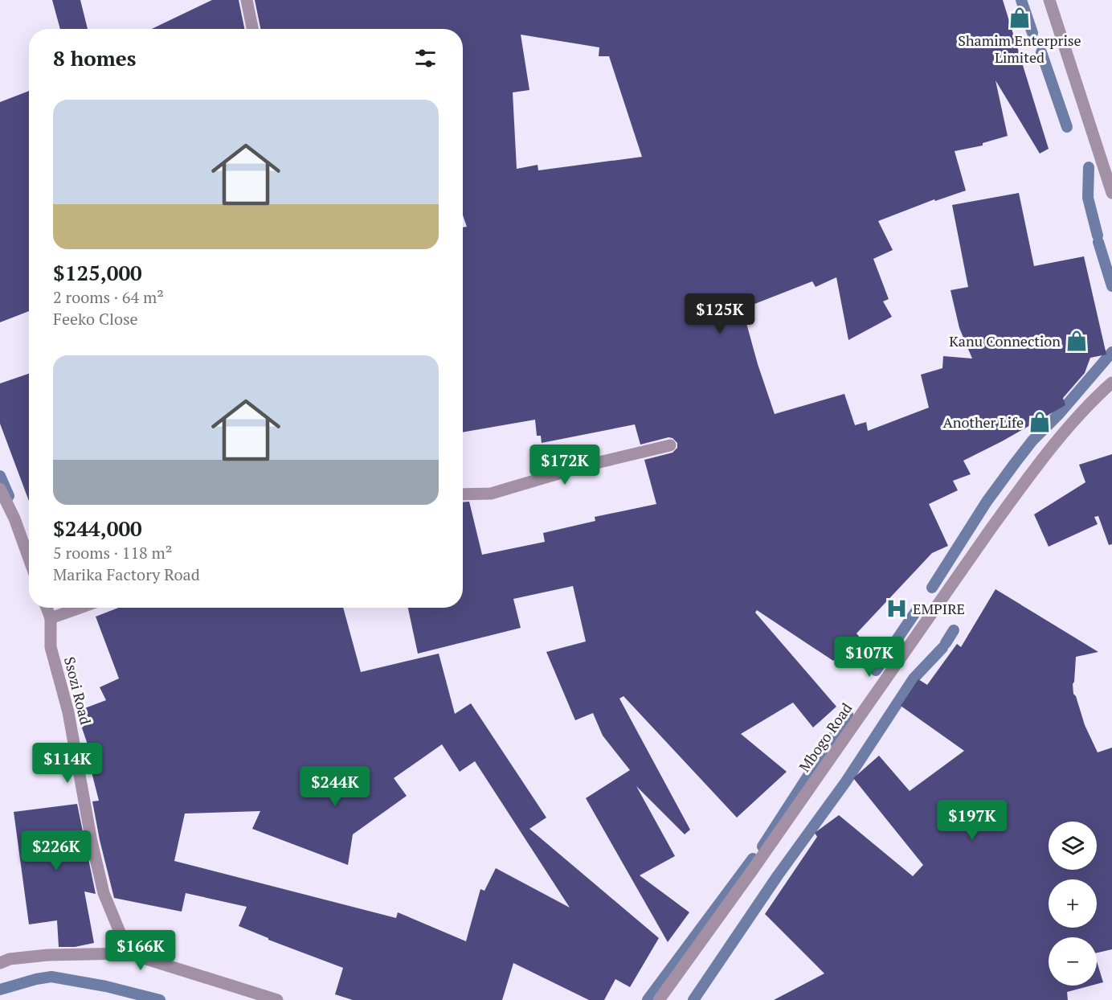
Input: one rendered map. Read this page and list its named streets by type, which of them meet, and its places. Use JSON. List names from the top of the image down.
{
  "streets": {
    "street": ["Ssozi Road", "Mbogo Road"]
  },
  "places": {
    "shop": ["Shamim Enterprise Limited", "Kanu Connection", "Another Life"],
    "hospital": ["EMPIRE"]
  },
  "page": {
    "heading": "8 homes",
    "list": [
      {
        "name": "$125,000",
        "note": "2 rooms · 64 m² · Feeko Close"
      },
      {
        "name": "$244,000",
        "note": "5 rooms · 118 m² · Marika Factory Road"
      }
    ],
    "price": [
      "$125K",
      "$172K",
      "$107K",
      "$114K",
      "$244K",
      "$197K",
      "$226K",
      "$166K"
    ],
    "map_buttons": ["+", "−"]
  }
}
